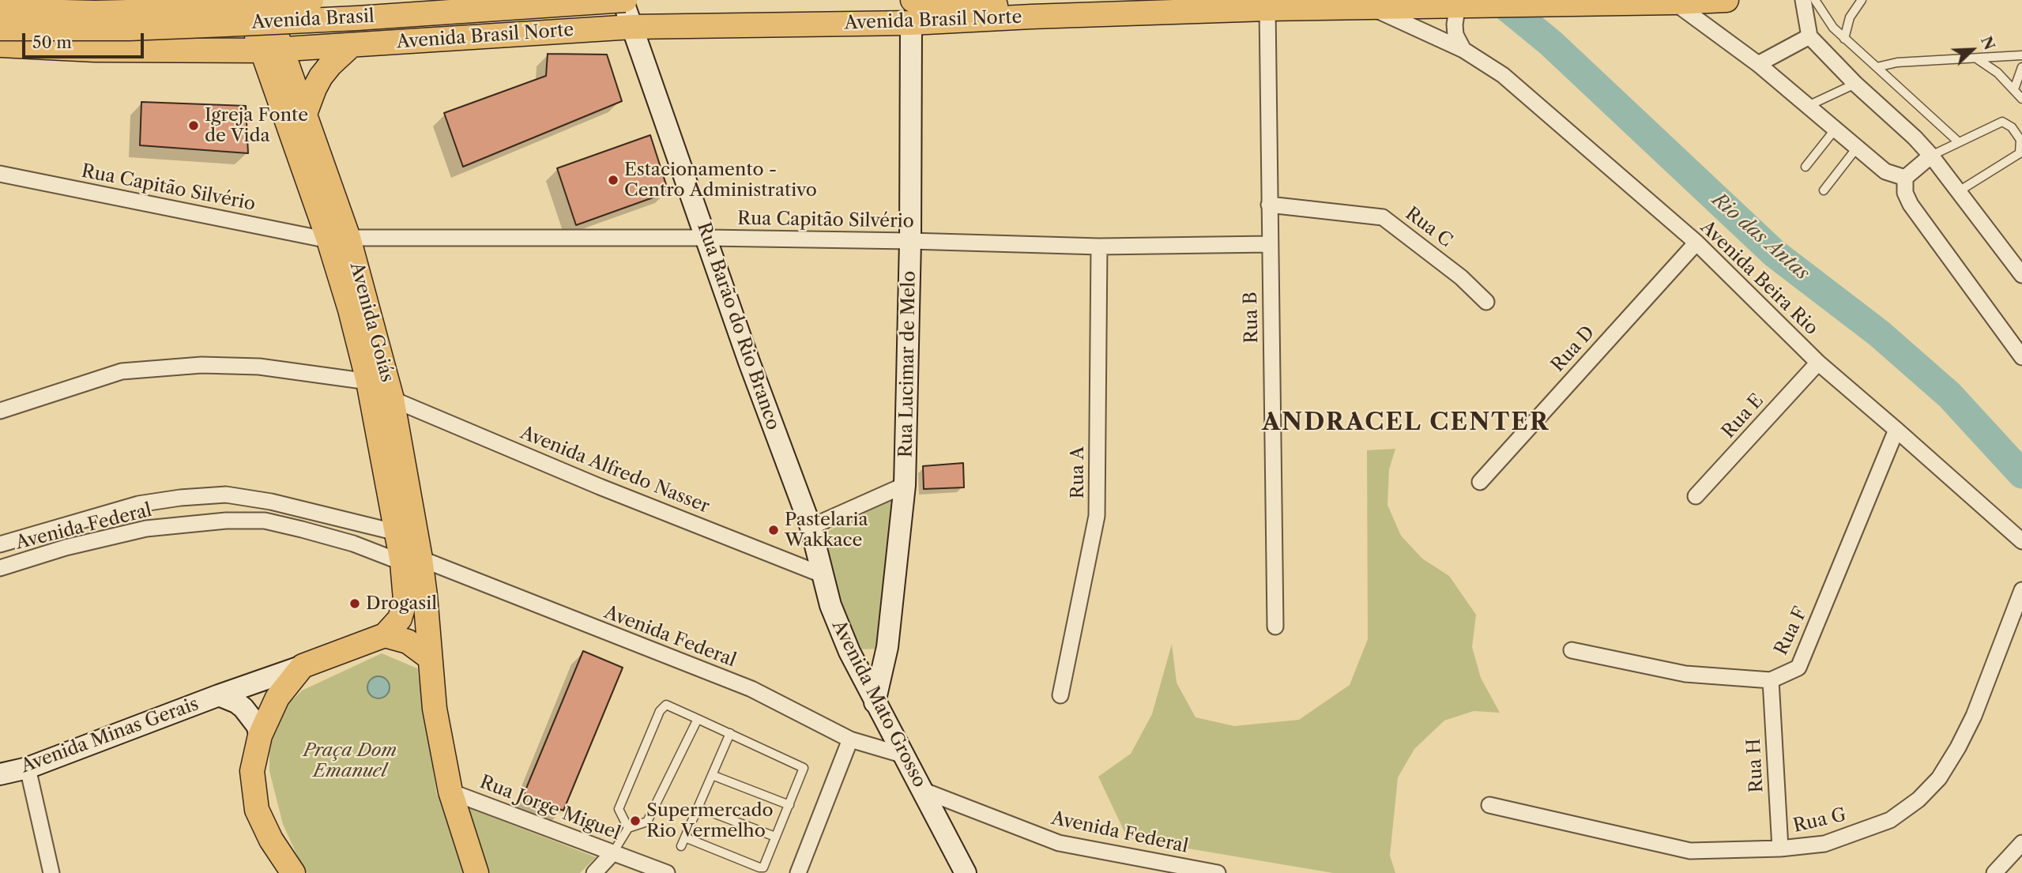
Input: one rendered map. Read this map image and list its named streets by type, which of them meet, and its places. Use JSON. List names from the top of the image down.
{
  "streets": {
    "main road": [
      "Avenida Brasil",
      "Avenida Brasil Norte",
      "Avenida Goiás",
      "Rua Barão do Rio Branco",
      "Rua Lucimar de Melo",
      "Avenida Mato Grosso",
      "Avenida Minas Gerais"
    ],
    "street": [
      "Rua Capitão Silvério",
      "Rua C",
      "Avenida Beira Rio",
      "Rua B",
      "Rua D",
      "Rua E",
      "Avenida Alfredo Nasser",
      "Rua A",
      "Avenida Federal",
      "Rua F",
      "Rua H",
      "Rua Jorge Miguel",
      "Rua G"
    ]
  },
  "crossings": [
    ["Avenida Brasil", "Rua Barão do Rio Branco"],
    ["Avenida Brasil Norte", "Avenida Beira Rio"],
    ["Avenida Brasil Norte", "Rua B"],
    ["Avenida Brasil Norte", "Avenida Goiás"],
    ["Avenida Brasil Norte", "Rua Barão do Rio Branco"],
    ["Avenida Brasil Norte", "Rua Lucimar de Melo"],
    ["Rua Capitão Silvério", "Rua B"],
    ["Rua Capitão Silvério", "Avenida Goiás"],
    ["Rua Capitão Silvério", "Rua Barão do Rio Branco"],
    ["Rua Capitão Silvério", "Rua Lucimar de Melo"],
    ["Rua Capitão Silvério", "Rua A"],
    ["Rua C", "Rua B"],
    ["Avenida Beira Rio", "Rua D"],
    ["Avenida Beira Rio", "Rua E"],
    ["Avenida Beira Rio", "Rua F"],
    ["Avenida Goiás", "Avenida Alfredo Nasser"],
    ["Avenida Goiás", "Avenida Federal"],
    ["Avenida Goiás", "Avenida Minas Gerais"],
    ["Rua Barão do Rio Branco", "Avenida Mato Grosso"],
    ["Rua Lucimar de Melo", "Avenida Mato Grosso"],
    ["Avenida Alfredo Nasser", "Avenida Mato Grosso"],
    ["Avenida Federal", "Avenida Mato Grosso"],
    ["Rua F", "Rua H"],
    ["Rua H", "Rua G"]
  ],
  "districts": ["ANDRACEL CENTER"],
  "water": ["Rio das Antas"],
  "parks": ["Praça Dom Emanuel"],
  "places": [
    "Igreja Fonte de Vida",
    "Estacionamento - Centro Administrativo",
    "Pastelaria Wakkace",
    "Drogasil",
    "Supermercado Rio Vermelho"
  ],
  "scale_bar": "50 m",
  "north": "top right"
}
